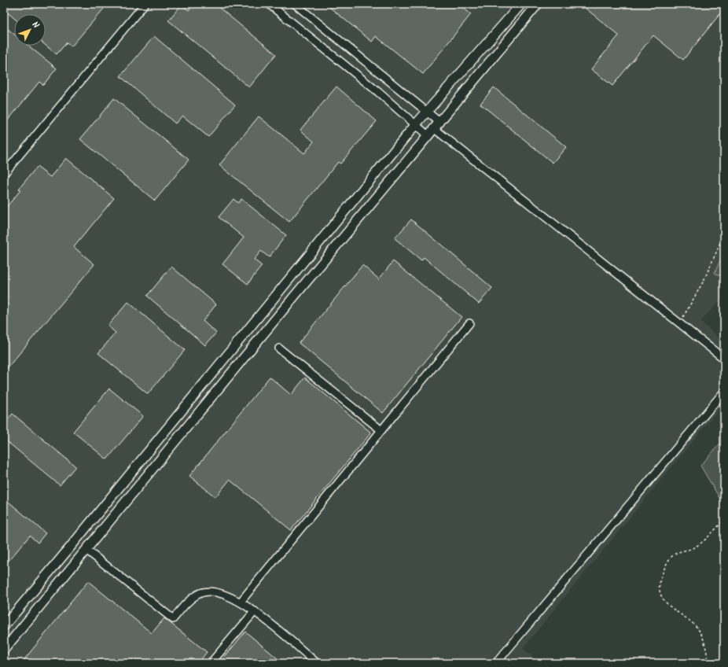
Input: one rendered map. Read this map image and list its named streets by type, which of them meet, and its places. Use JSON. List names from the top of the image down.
{
  "north": "top right"
}
